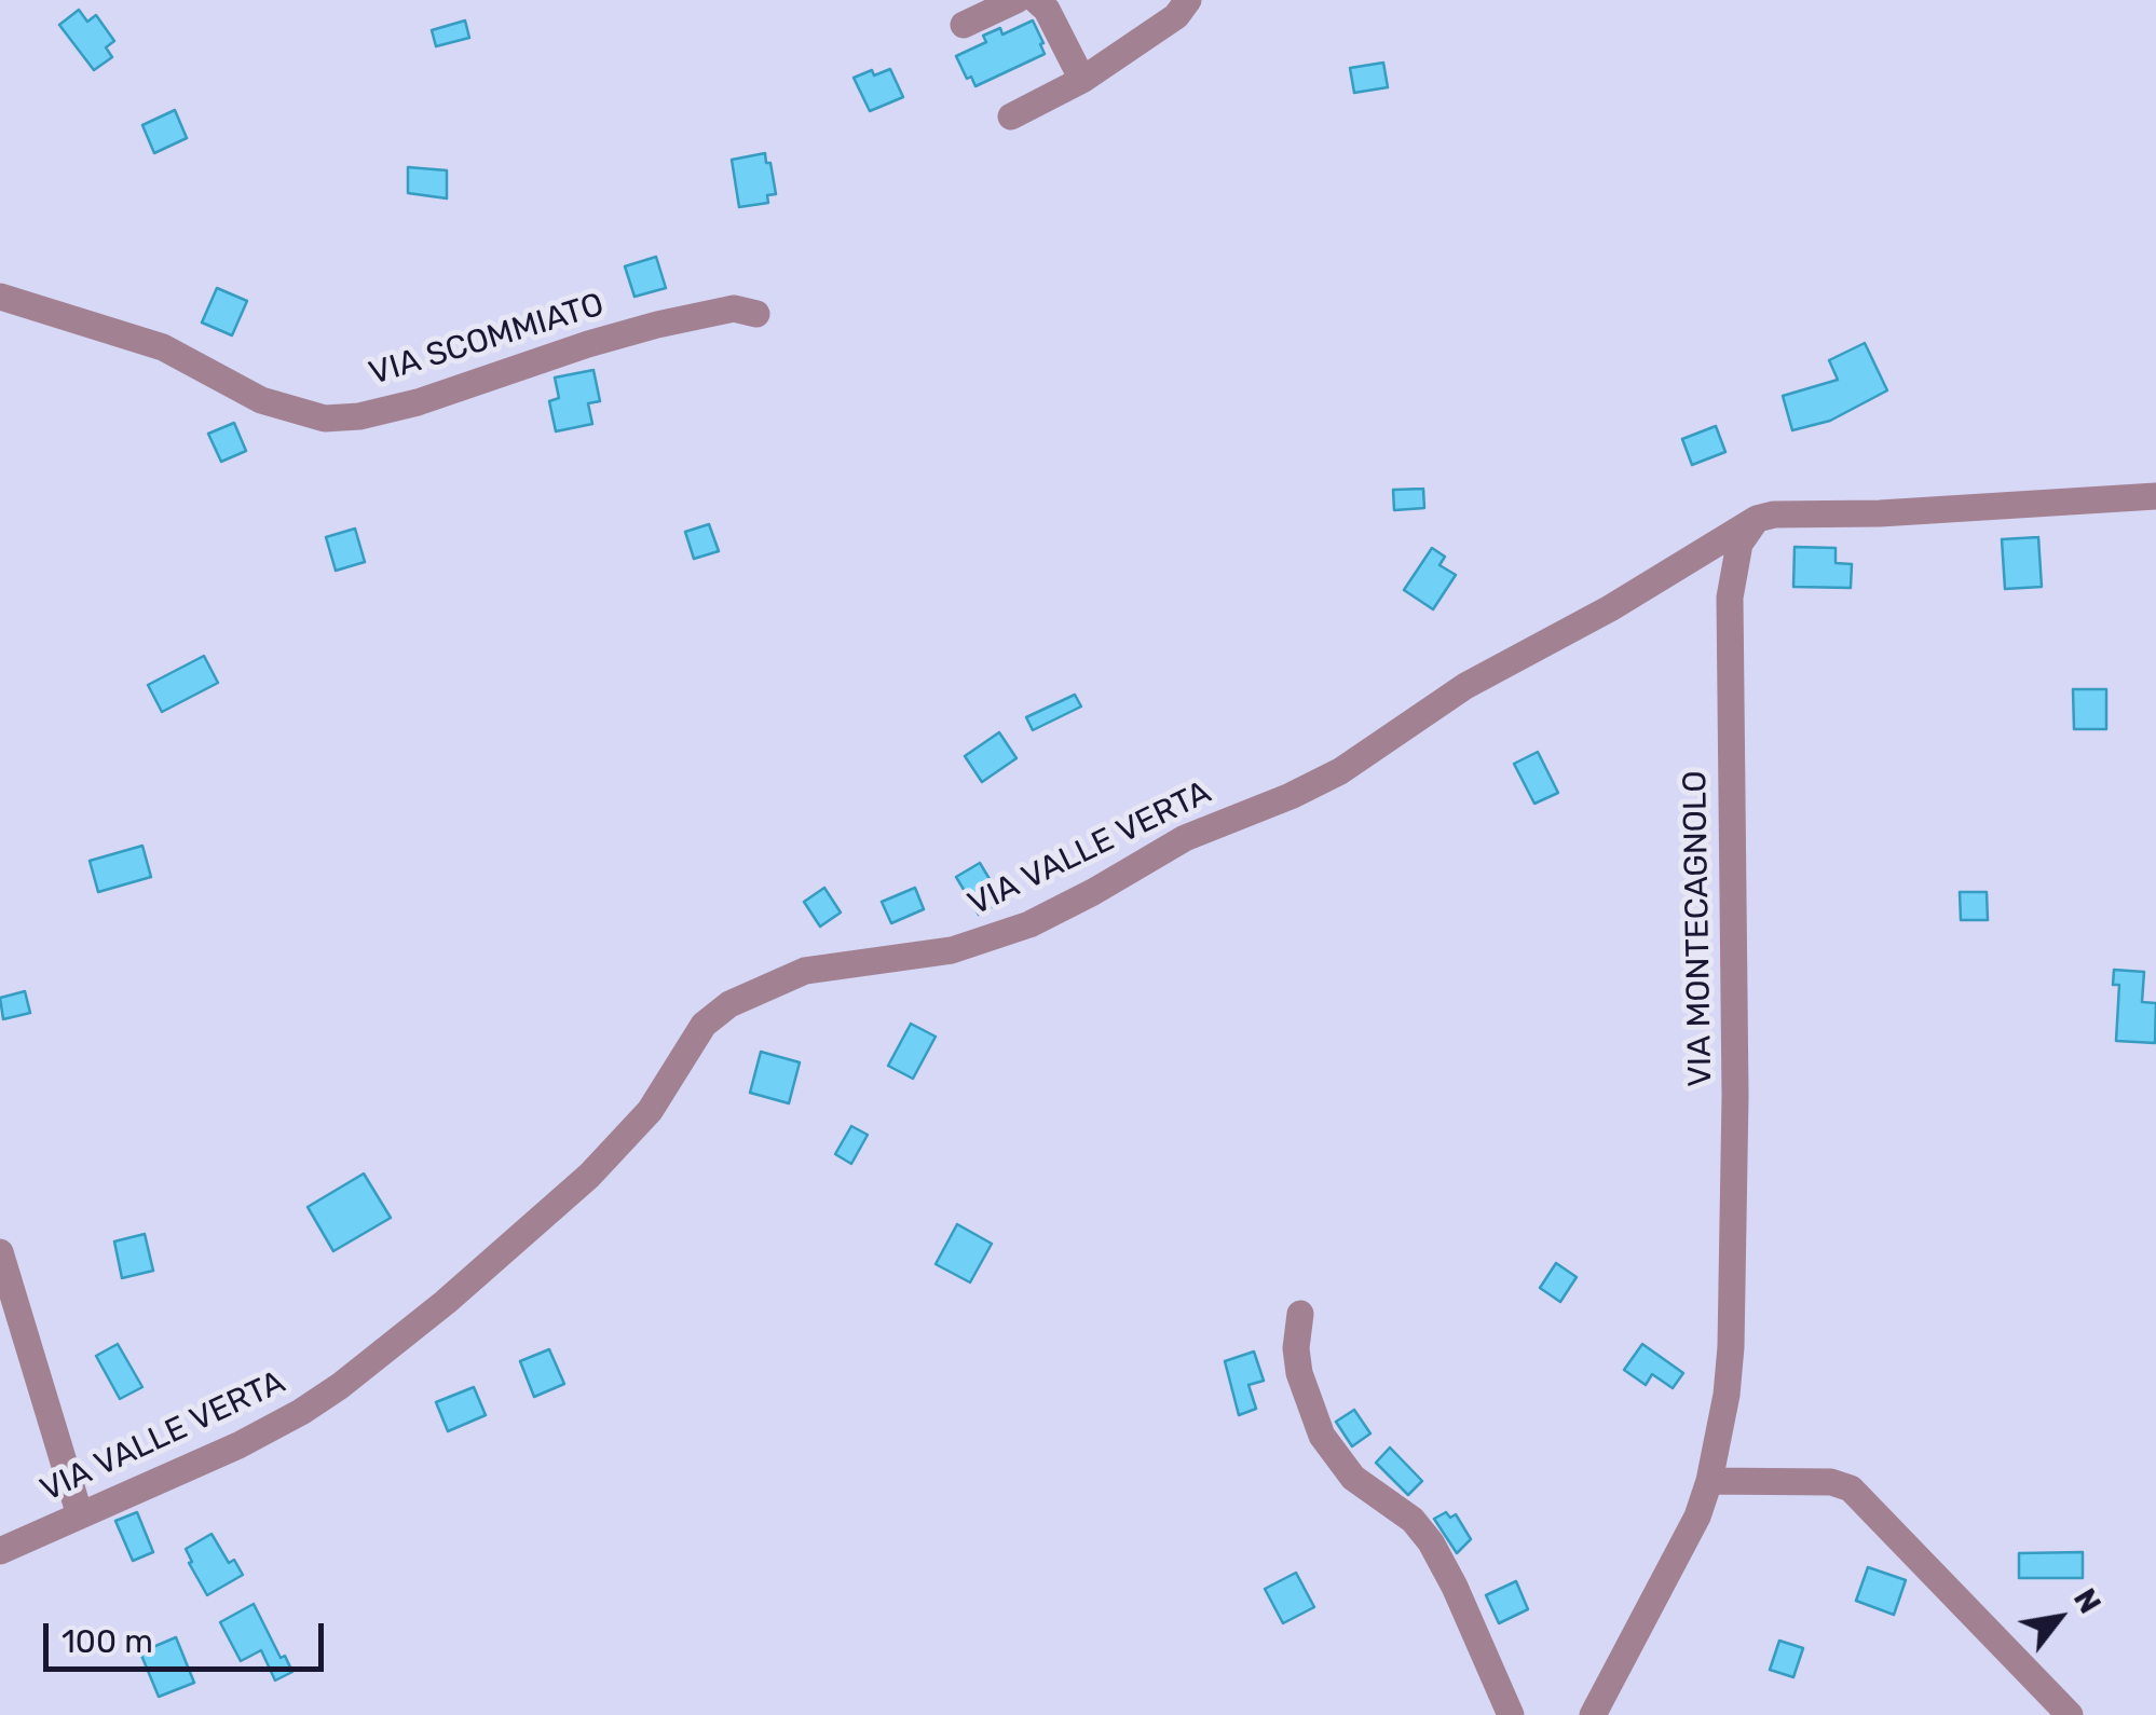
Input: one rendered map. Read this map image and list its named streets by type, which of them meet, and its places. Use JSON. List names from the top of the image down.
{
  "streets": {
    "street": ["VIA SCOMMIATO", "VIA VALLE VERTA", "VIA MONTECAGNOLO"]
  },
  "crossings": [
    ["VIA VALLE VERTA", "VIA MONTECAGNOLO"]
  ],
  "scale_bar": "100 m",
  "north": "top right"
}
